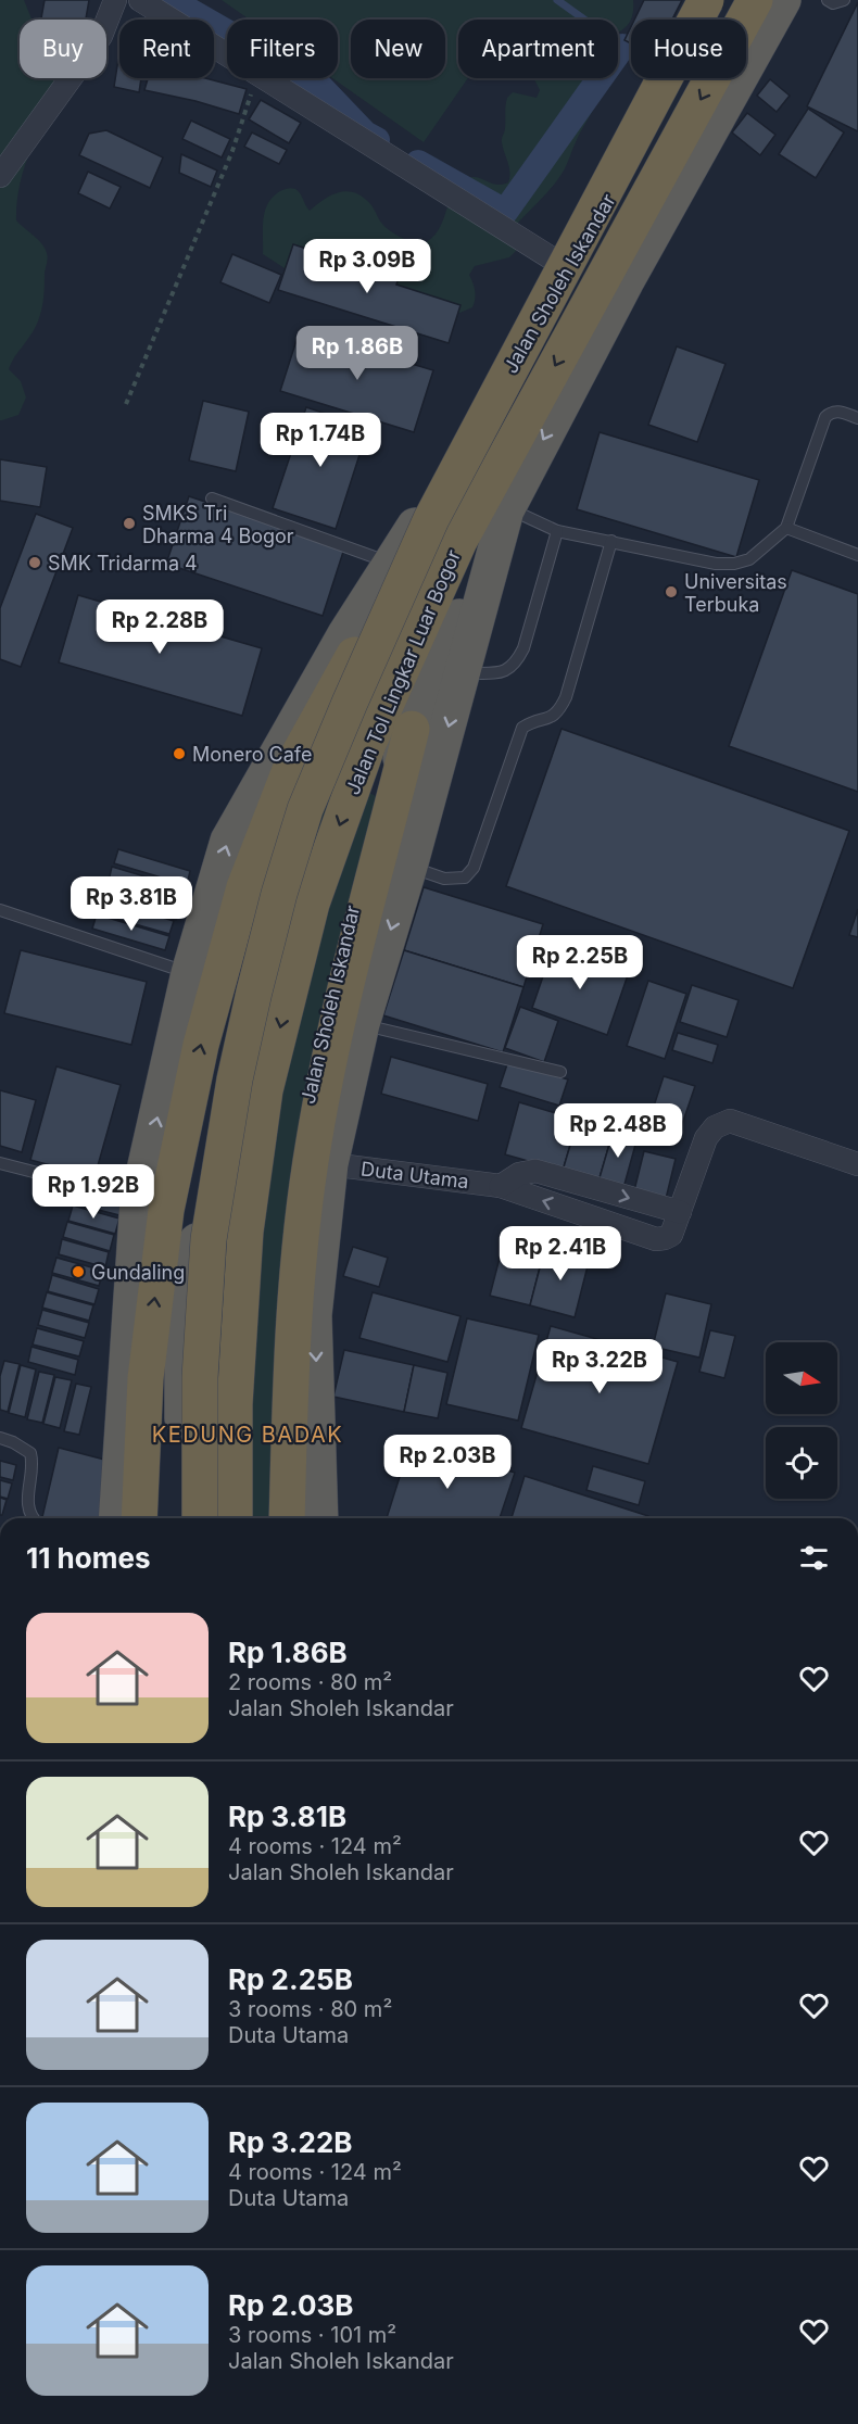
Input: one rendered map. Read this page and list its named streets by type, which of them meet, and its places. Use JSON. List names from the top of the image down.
{
  "streets": {
    "highway": ["Jalan Sholeh Iskandar", "Jalan Tol Lingkar Luar Bogor"],
    "street": ["Duta Utama"]
  },
  "crossings": [
    ["Jalan Sholeh Iskandar", "Duta Utama"]
  ],
  "districts": ["KEDUNG BADAK"],
  "places": [
    "SMKS Tri Dharma 4 Bogor",
    "SMK Tridarma 4",
    "Universitas Terbuka",
    "Monero Cafe",
    "Gundaling"
  ],
  "north": "right",
  "page": {
    "chip": [
      "Buy",
      "Rent",
      "Filters",
      "New",
      "Apartment",
      "House"
    ],
    "price": [
      "Rp 3.09B",
      "Rp 1.86B",
      "Rp 1.74B",
      "Rp 2.28B",
      "Rp 3.81B",
      "Rp 2.25B",
      "Rp 2.48B",
      "Rp 1.92B",
      "Rp 2.41B",
      "Rp 3.22B",
      "Rp 2.03B"
    ],
    "heading": "11 homes",
    "list": [
      {
        "name": "Rp 1.86B",
        "note": "2 rooms · 80 m² · Jalan Sholeh Iskandar"
      },
      {
        "name": "Rp 3.81B",
        "note": "4 rooms · 124 m² · Jalan Sholeh Iskandar"
      },
      {
        "name": "Rp 2.25B",
        "note": "3 rooms · 80 m² · Duta Utama"
      },
      {
        "name": "Rp 3.22B",
        "note": "4 rooms · 124 m² · Duta Utama"
      },
      {
        "name": "Rp 2.03B",
        "note": "3 rooms · 101 m² · Jalan Sholeh Iskandar"
      }
    ]
  }
}
